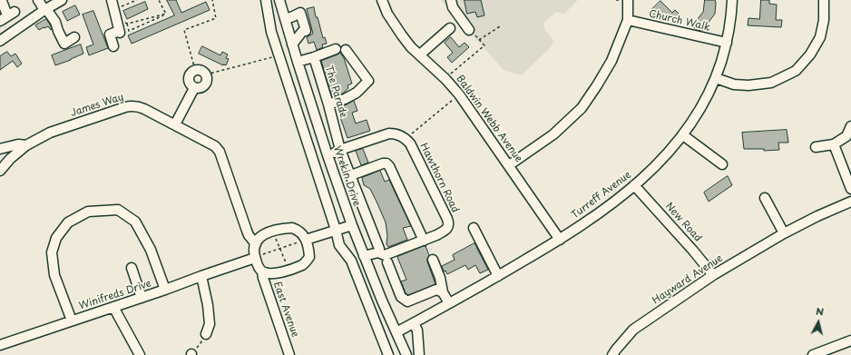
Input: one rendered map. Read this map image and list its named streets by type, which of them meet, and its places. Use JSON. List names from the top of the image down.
{
  "streets": {
    "street": [
      "Church Walk",
      "The Parade",
      "James Way",
      "Baldwin Webb Avenue",
      "Wrekin Drive",
      "Hawthorn Road",
      "Turreff Avenue",
      "New Road",
      "Hayward Avenue",
      "Winifreds Drive",
      "East Avenue"
    ]
  },
  "crossings": [
    ["Church Walk", "Turreff Avenue"],
    ["The Parade", "Wrekin Drive"],
    ["The Parade", "Hawthorn Road"],
    ["Baldwin Webb Avenue", "Turreff Avenue"],
    ["Wrekin Drive", "Hawthorn Road"],
    ["Wrekin Drive", "Turreff Avenue"],
    ["Turreff Avenue", "New Road"],
    ["New Road", "Hayward Avenue"]
  ],
  "north": "top"
}
